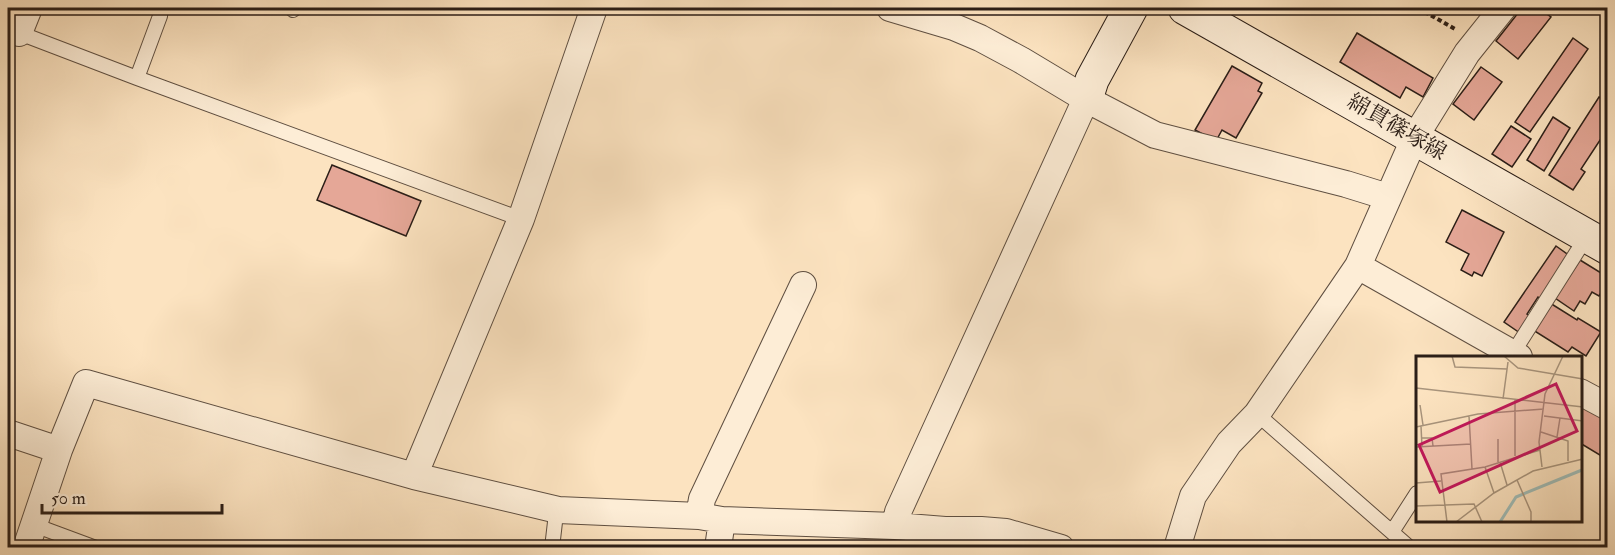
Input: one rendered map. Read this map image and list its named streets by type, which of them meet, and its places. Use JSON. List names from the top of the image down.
{
  "streets": {
    "main road": ["綿貫篠塚線"]
  },
  "scale_bar": "50 m"
}
